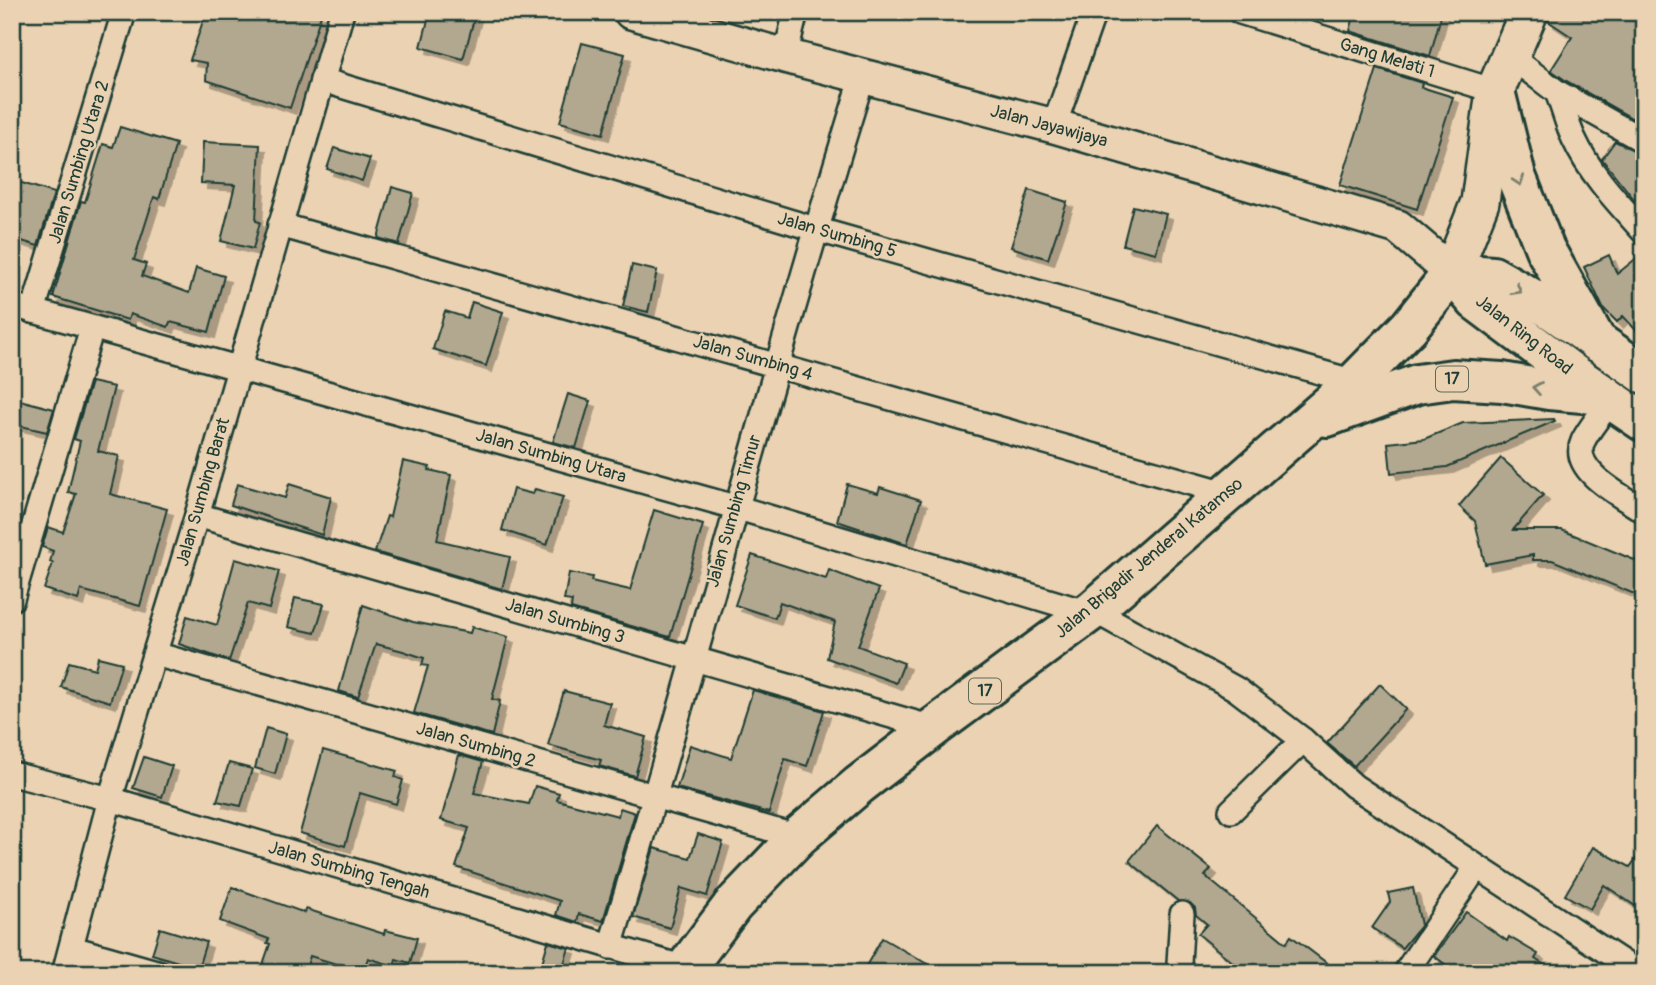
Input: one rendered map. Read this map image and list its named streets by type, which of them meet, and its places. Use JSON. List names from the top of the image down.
{
  "streets": {
    "highway": ["Jalan Ring Road", "17", "Jalan Brigadir Jenderal Katamso"],
    "main road": ["Jalan Jayawijaya"],
    "street": [
      "Gang Melati 1",
      "Jalan Sumbing Utara 2",
      "Jalan Sumbing 5",
      "Jalan Sumbing 4",
      "Jalan Sumbing Utara",
      "Jalan Sumbing Barat",
      "Jalan Sumbing Timur",
      "Jalan Sumbing 3",
      "Jalan Sumbing 2",
      "Jalan Sumbing Tengah"
    ]
  },
  "crossings": [
    ["Jalan Jayawijaya", "Jalan Ring Road"],
    ["Jalan Jayawijaya", "Jalan Sumbing Timur"],
    ["Jalan Jayawijaya", "Jalan Brigadir Jenderal Katamso"],
    ["Jalan Sumbing Utara 2", "Jalan Sumbing Utara"],
    ["Jalan Sumbing 5", "Jalan Sumbing Barat"],
    ["Jalan Sumbing 5", "Jalan Sumbing Timur"],
    ["Jalan Sumbing 5", "Jalan Brigadir Jenderal Katamso"],
    ["Jalan Ring Road", "17"],
    ["Jalan Ring Road", "Jalan Brigadir Jenderal Katamso"],
    ["Jalan Sumbing 4", "Jalan Sumbing Barat"],
    ["Jalan Sumbing 4", "Jalan Sumbing Timur"],
    ["Jalan Sumbing 4", "Jalan Brigadir Jenderal Katamso"],
    ["17", "Jalan Brigadir Jenderal Katamso"],
    ["Jalan Sumbing Utara", "Jalan Sumbing Barat"],
    ["Jalan Sumbing Utara", "Jalan Sumbing Timur"],
    ["Jalan Sumbing Utara", "Jalan Brigadir Jenderal Katamso"],
    ["Jalan Sumbing Barat", "Jalan Sumbing 3"],
    ["Jalan Sumbing Barat", "Jalan Sumbing 2"],
    ["Jalan Sumbing Barat", "Jalan Sumbing Tengah"],
    ["Jalan Sumbing Timur", "Jalan Sumbing 3"],
    ["Jalan Sumbing Timur", "Jalan Sumbing 2"],
    ["Jalan Sumbing Timur", "Jalan Sumbing Tengah"],
    ["Jalan Brigadir Jenderal Katamso", "Jalan Sumbing 3"],
    ["Jalan Brigadir Jenderal Katamso", "Jalan Sumbing 2"],
    ["Jalan Brigadir Jenderal Katamso", "Jalan Sumbing Tengah"]
  ]
}
